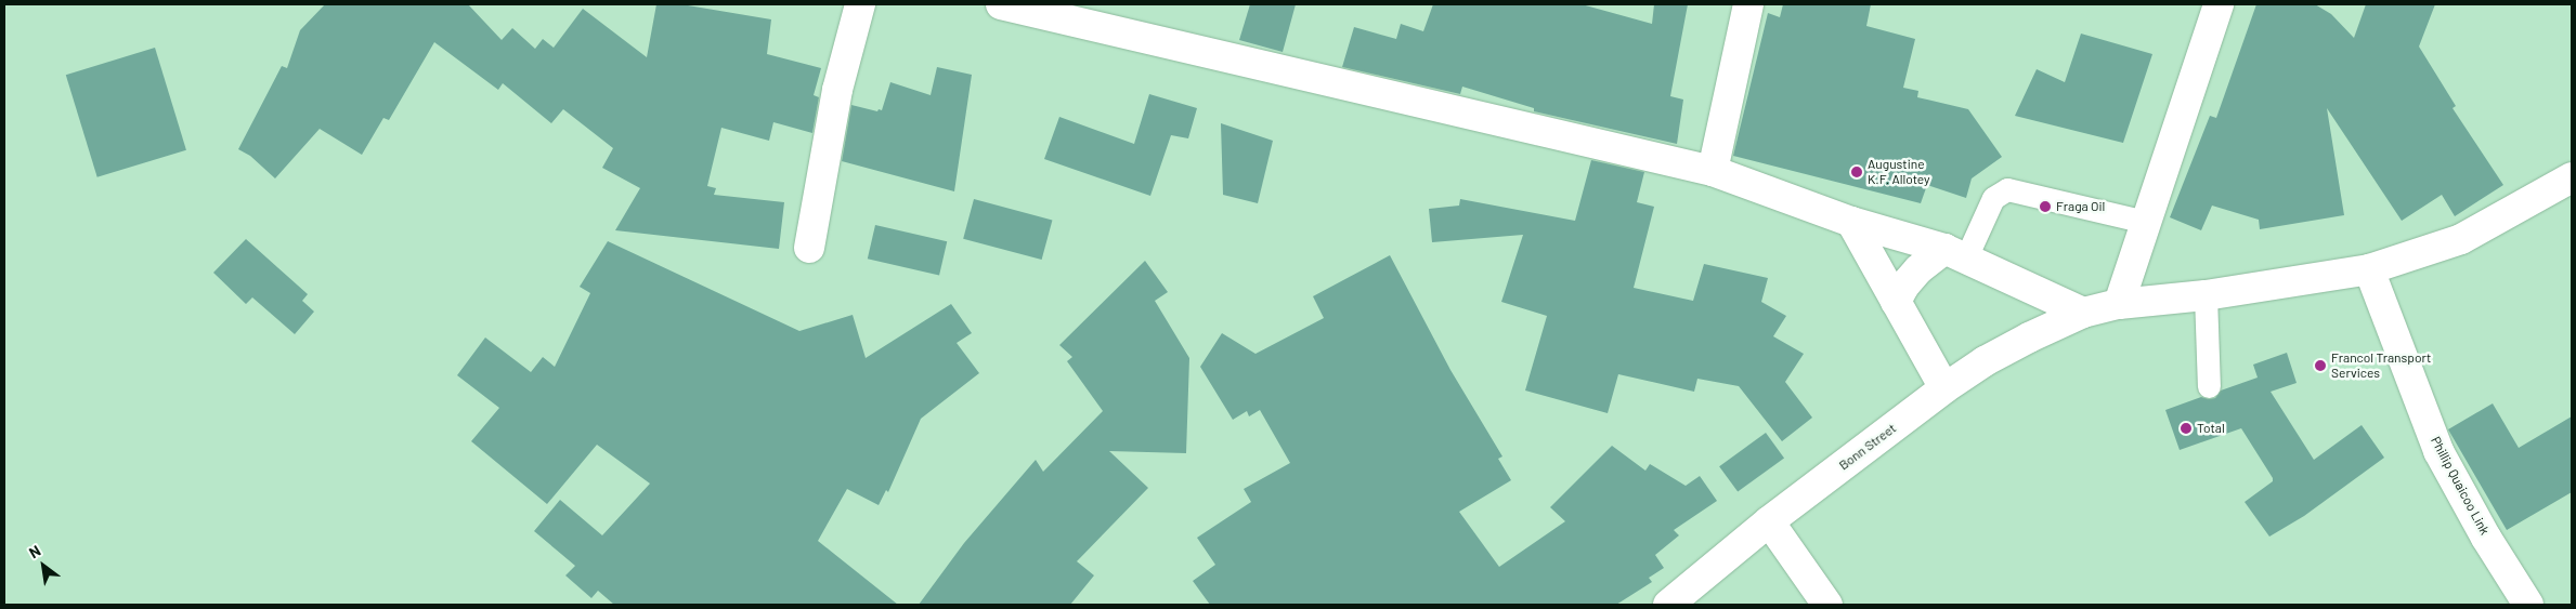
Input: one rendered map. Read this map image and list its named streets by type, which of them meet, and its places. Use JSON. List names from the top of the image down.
{
  "streets": {
    "street": ["Bonn Street", "Phillip Quaicoo Link"]
  },
  "crossings": [
    ["Bonn Street", "Phillip Quaicoo Link"]
  ],
  "places": [
    "Augustine K.F. Allotey",
    "Fraga Oil",
    "Francol Transport Services",
    "Total"
  ],
  "north": "top left"
}
